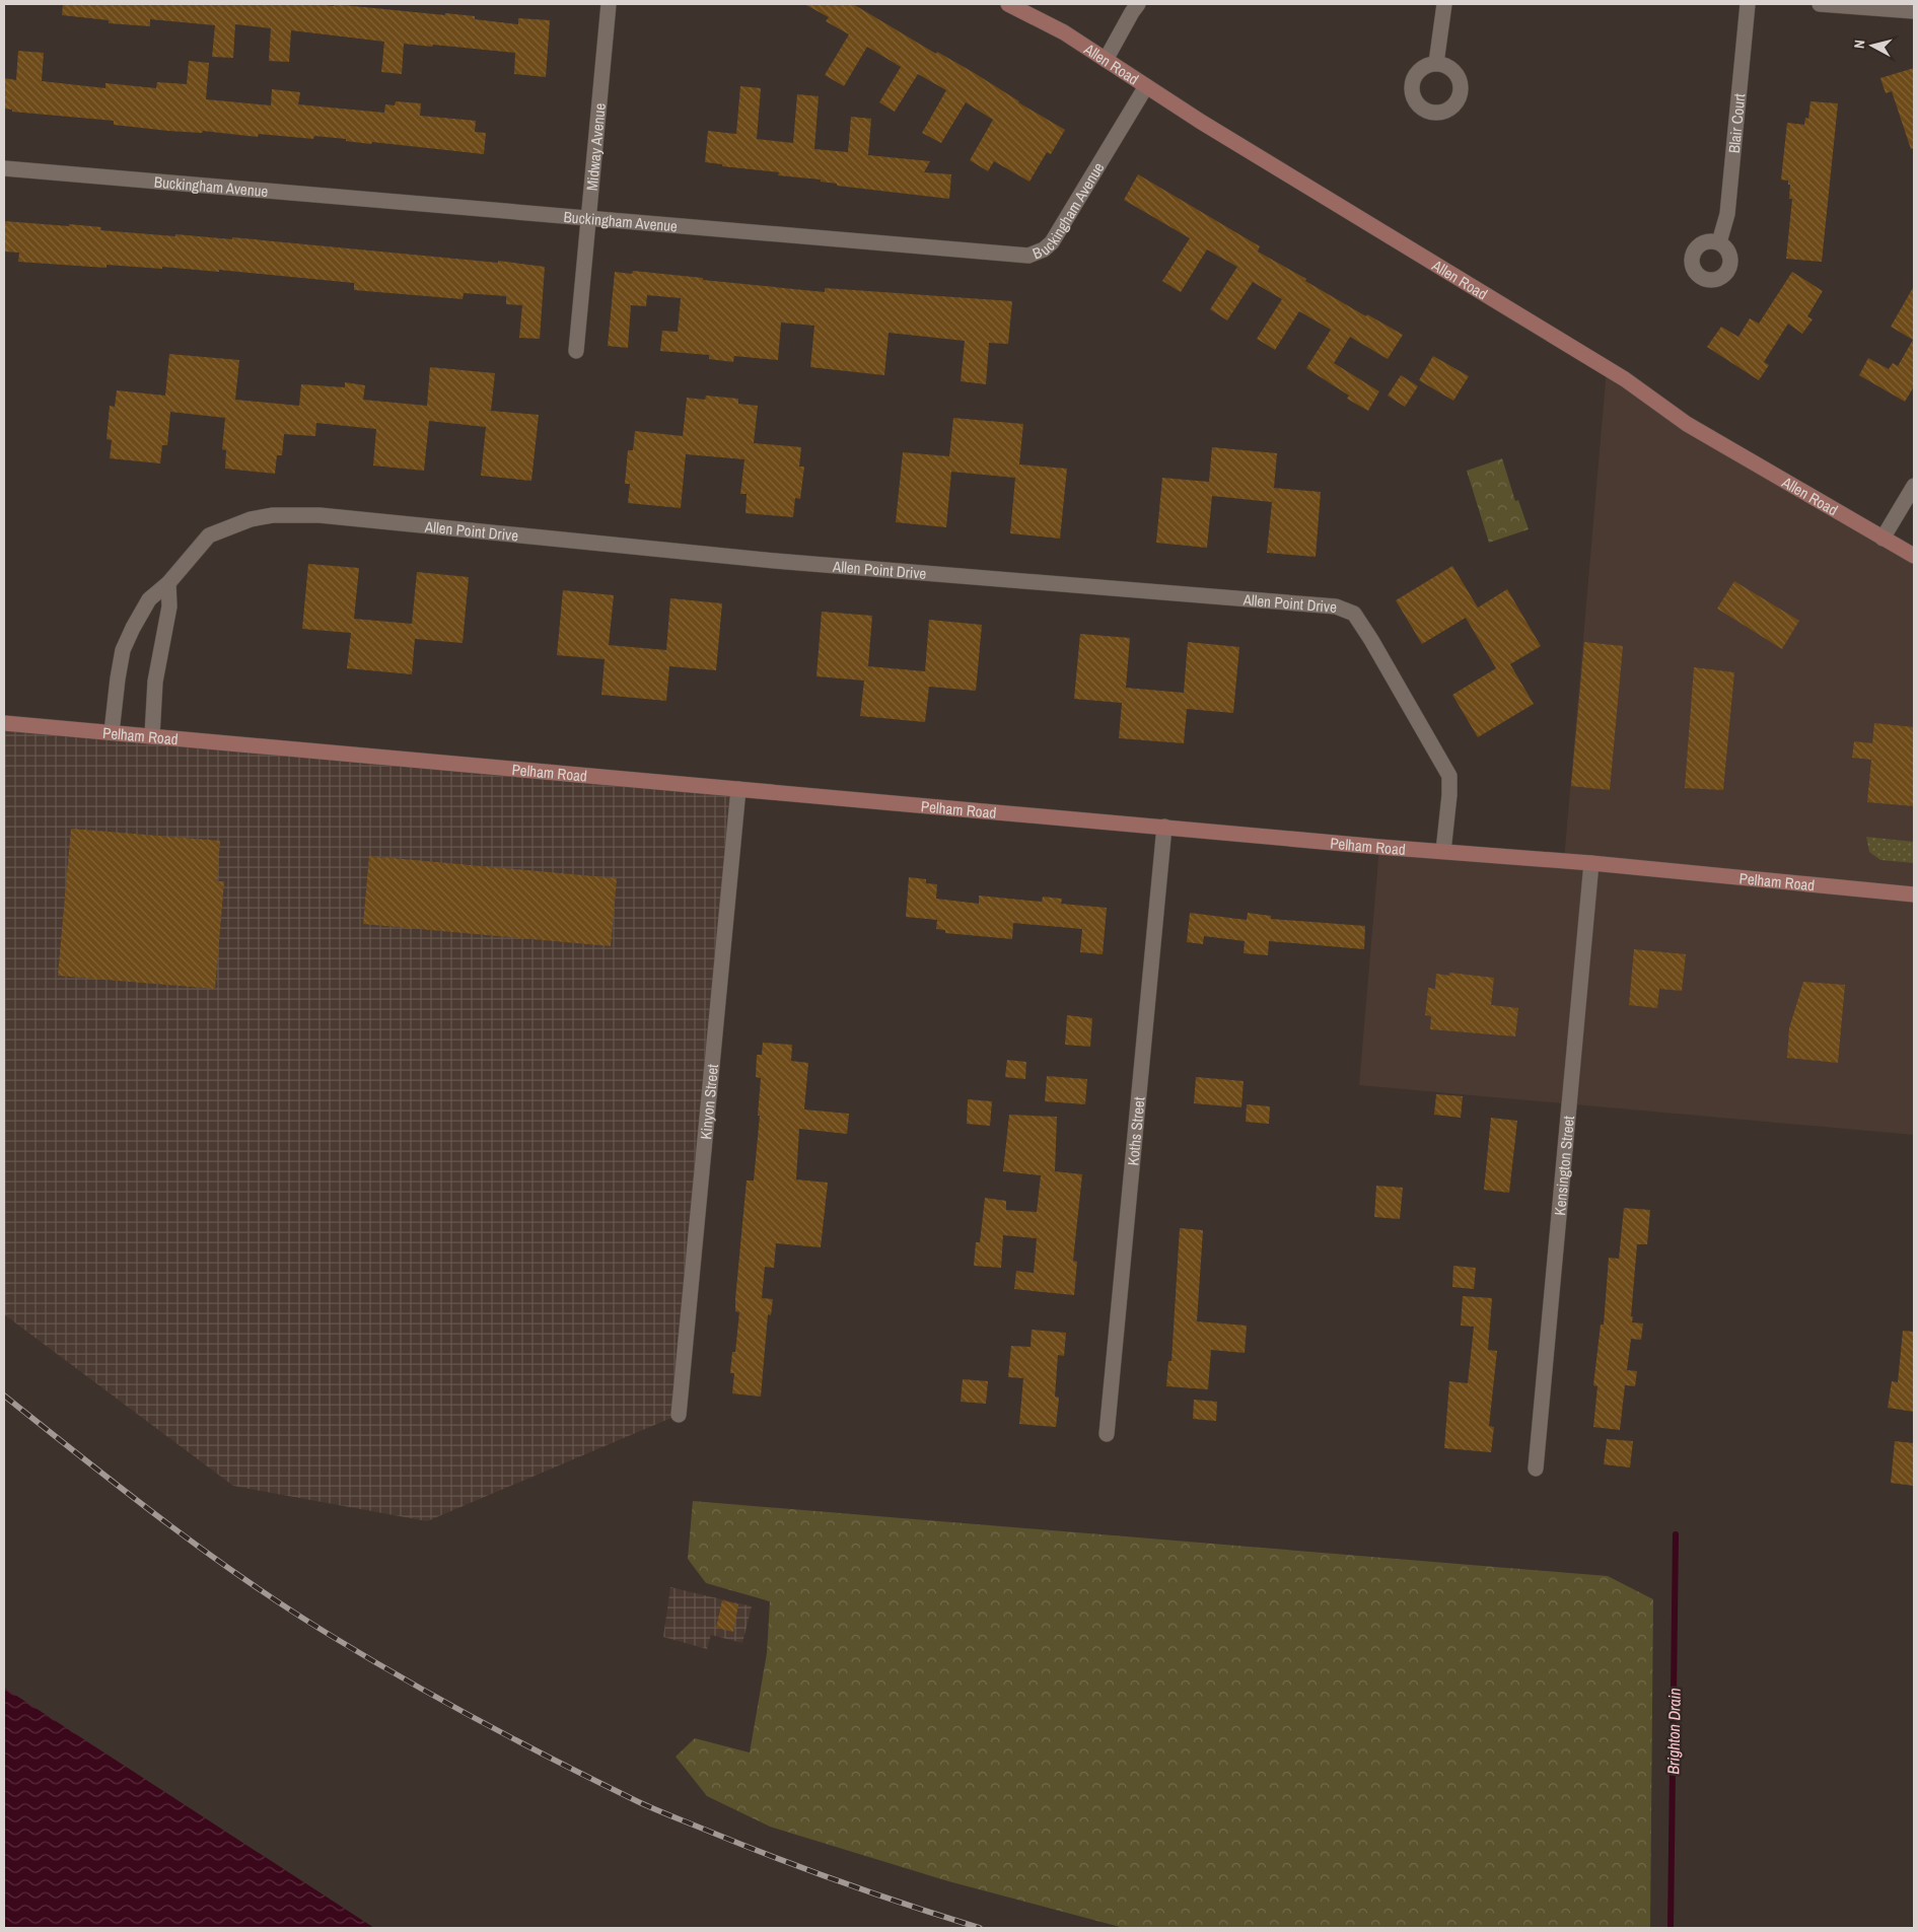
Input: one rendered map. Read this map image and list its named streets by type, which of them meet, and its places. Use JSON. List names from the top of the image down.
{
  "streets": {
    "main road": ["Allen Road", "Pelham Road"],
    "street": [
      "Blair Court",
      "Midway Avenue",
      "Buckingham Avenue",
      "Allen Point Drive",
      "Kinyon Street",
      "Koths Street",
      "Kensington Street"
    ]
  },
  "crossings": [
    ["Allen Road", "Buckingham Avenue"],
    ["Midway Avenue", "Buckingham Avenue"],
    ["Allen Point Drive", "Pelham Road"],
    ["Pelham Road", "Kinyon Street"],
    ["Pelham Road", "Koths Street"],
    ["Pelham Road", "Kensington Street"]
  ],
  "water": ["Brighton Drain"],
  "north": "left"
}
